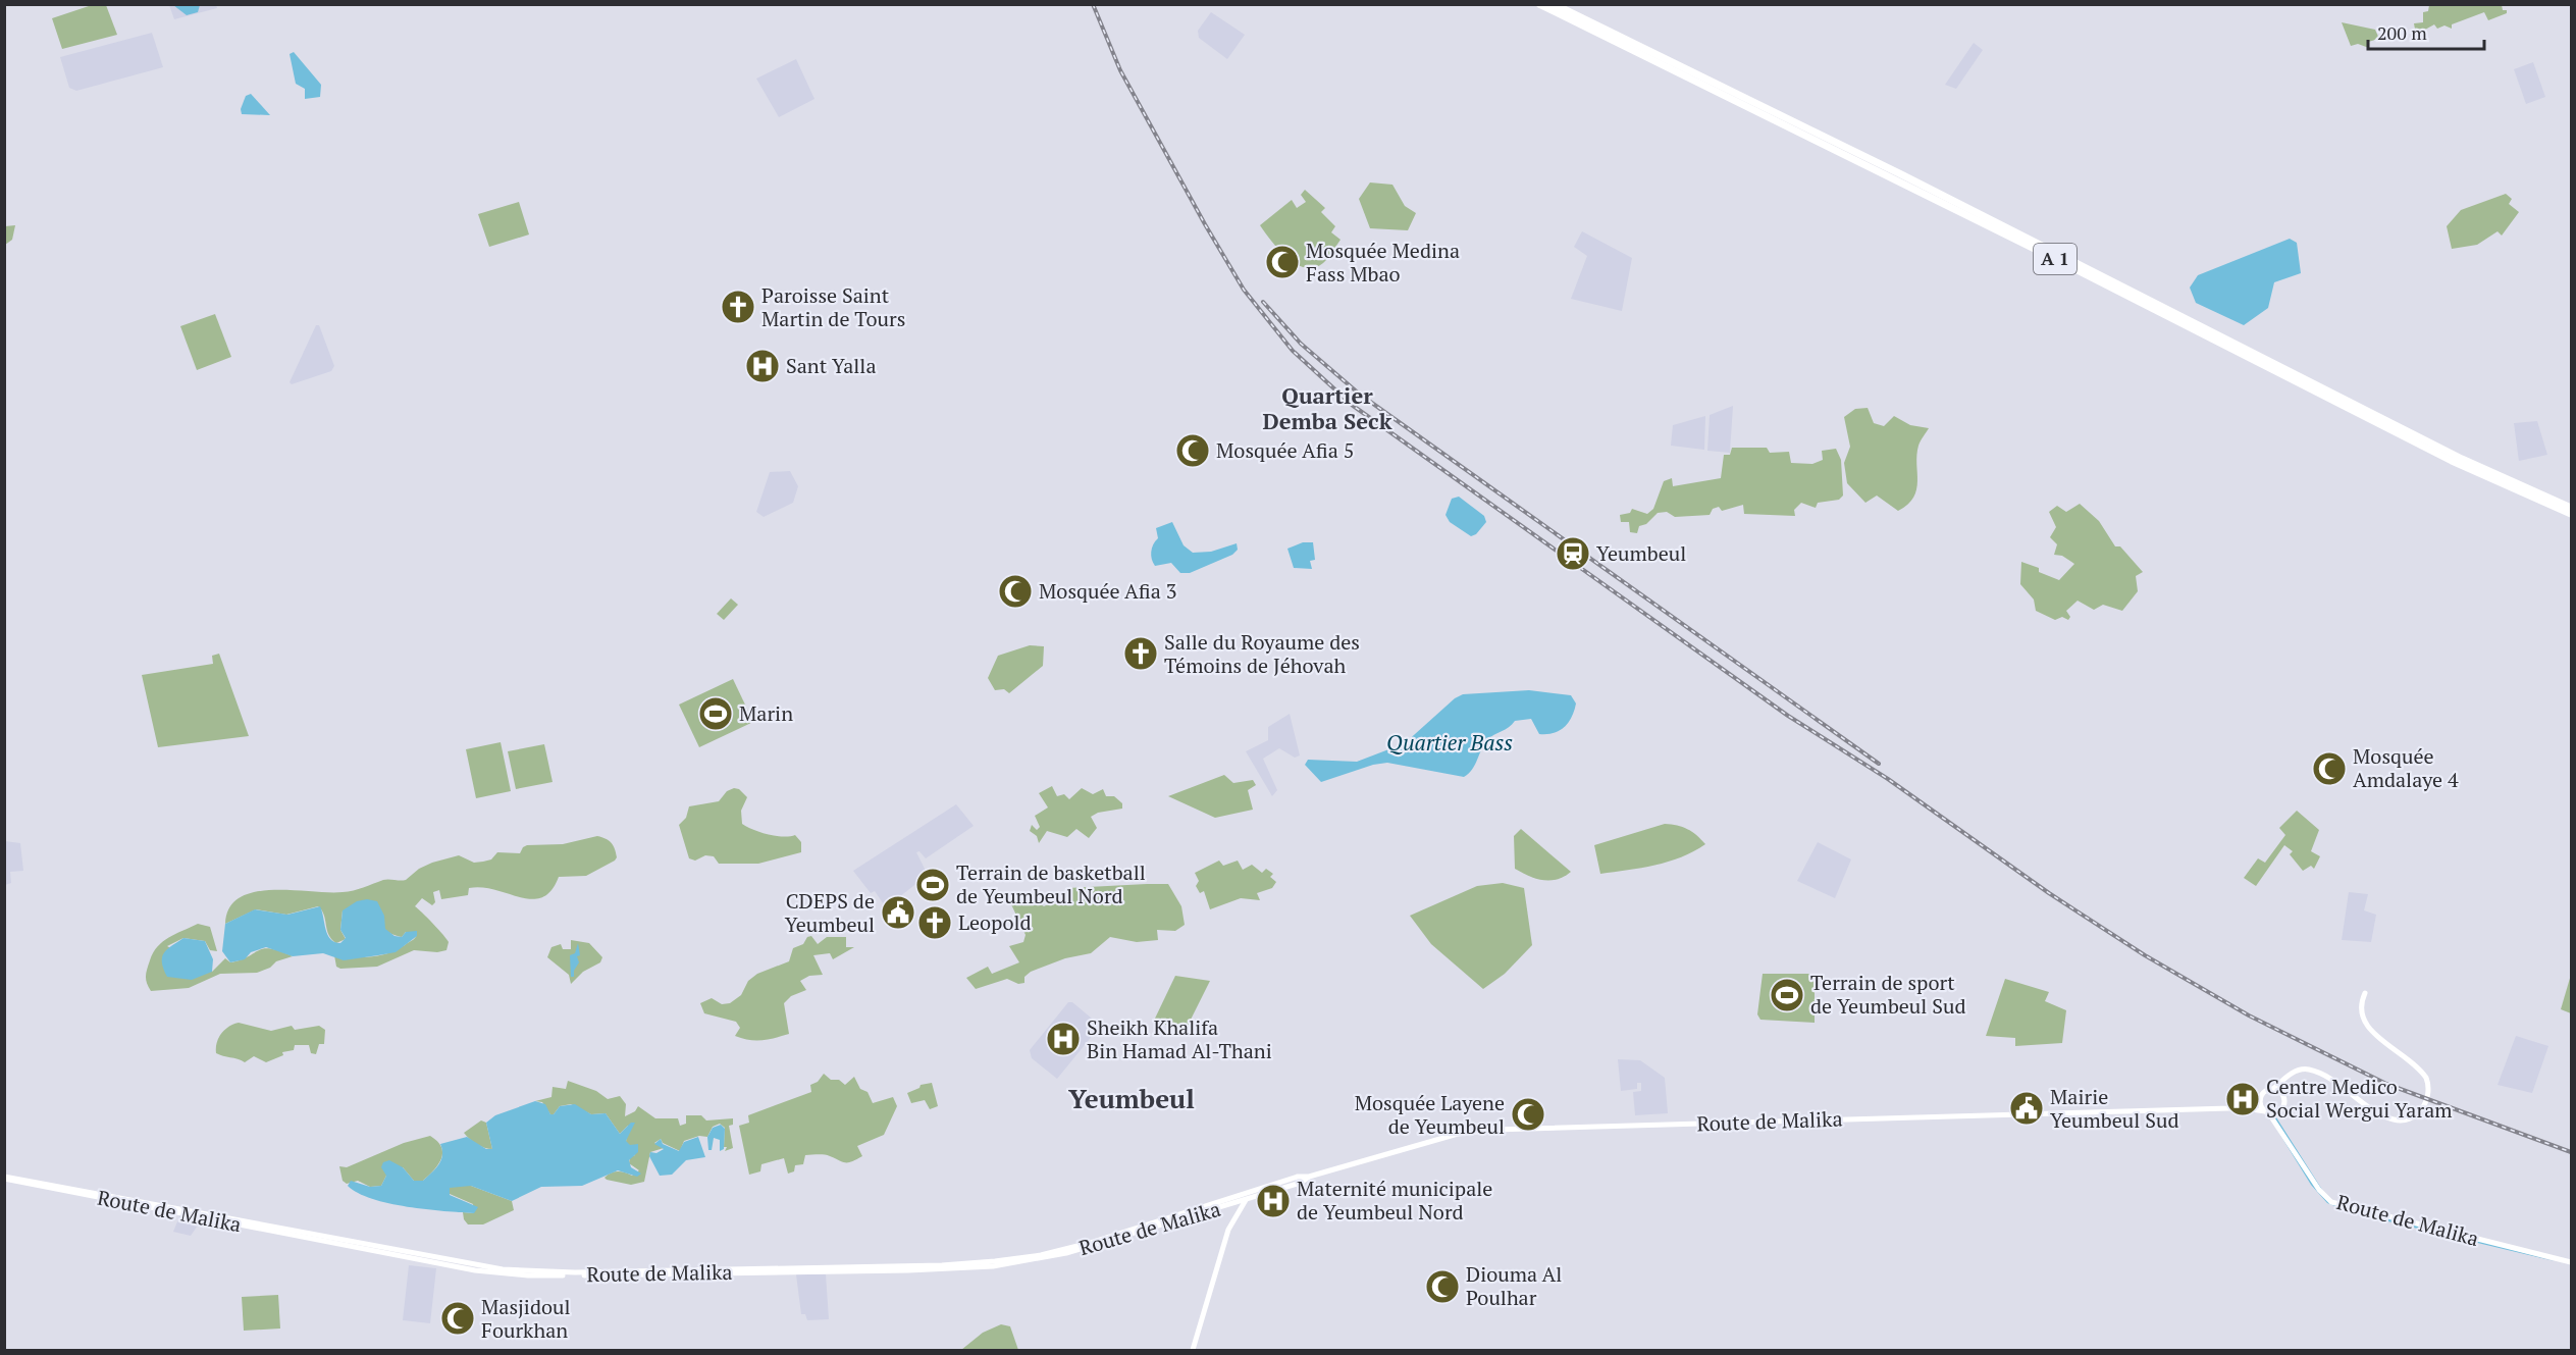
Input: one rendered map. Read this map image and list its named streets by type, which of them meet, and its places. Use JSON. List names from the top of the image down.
{
  "streets": {
    "highway": ["A 1"],
    "main road": ["Route de Malika"]
  },
  "districts": ["Quartier Demba Seck", "Yeumbeul"],
  "water": ["Quartier Bass"],
  "places": {
    "mosque": [
      "Mosquée Medina Fass Mbao",
      "Mosquée Afia 5",
      "Mosquée Afia 3",
      "Mosquée Amdalaye 4",
      "Mosquée Layene de Yeumbeul",
      "Diouma Al Poulhar",
      "Masjidoul Fourkhan"
    ],
    "church": ["Paroisse Saint Martin de Tours", "Salle du Royaume des Témoins de Jéhovah", "Leopold"],
    "hospital": [
      "Sant Yalla",
      "Sheikh Khalifa Bin Hamad Al-Thani",
      "Centre Medico Social Wergui Yaram",
      "Maternité municipale de Yeumbeul Nord"
    ],
    "station": ["Yeumbeul"],
    "sports": ["Marin", "Terrain de basketball de Yeumbeul Nord", "Terrain de sport de Yeumbeul Sud"],
    "public building": ["CDEPS de Yeumbeul", "Mairie Yeumbeul Sud"]
  },
  "scale_bar": "200 m"
}
